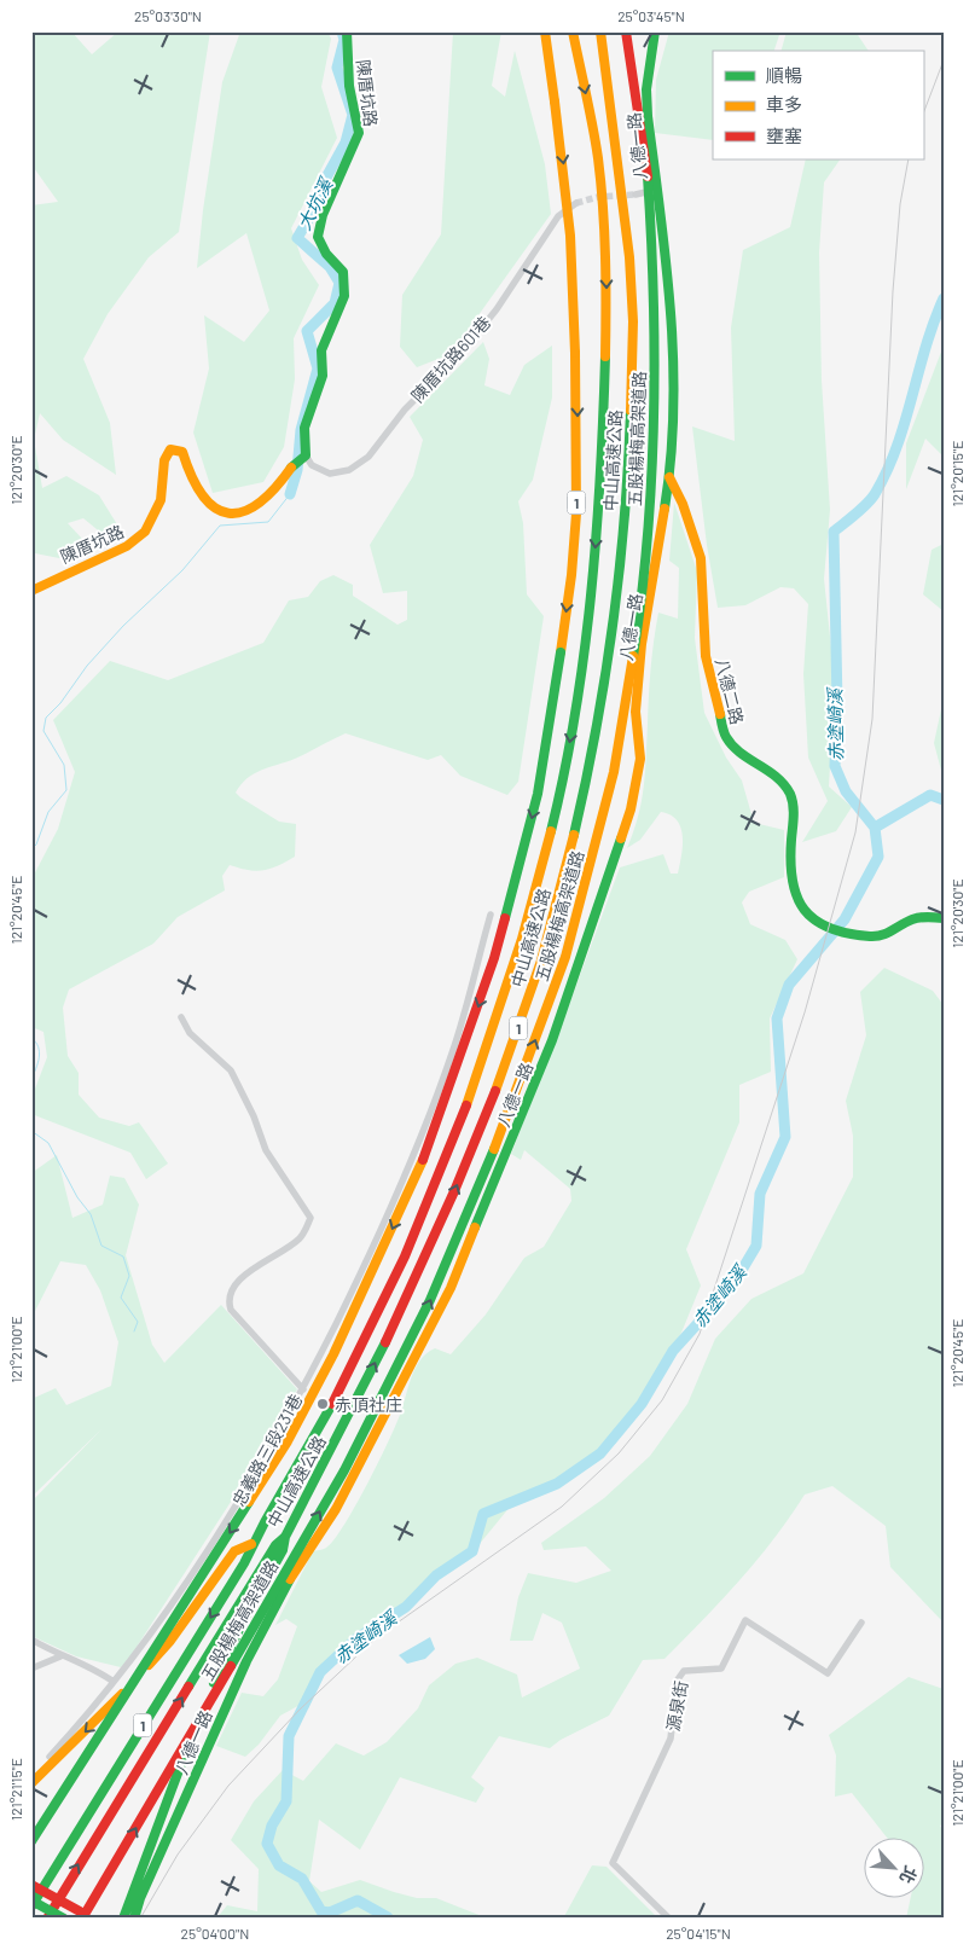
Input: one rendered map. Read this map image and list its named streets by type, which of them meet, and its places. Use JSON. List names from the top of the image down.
{
  "streets": {
    "main road": [
      "陳厝坑路",
      "八德一路",
      "五股楊梅高架道路",
      "中山高速公路",
      "1",
      "八德二路"
    ],
    "street": ["陳厝坑路601巷", "忠義路三段231巷", "源泉街"]
  },
  "crossings": [
    ["陳厝坑路", "陳厝坑路601巷"],
    ["八德一路", "八德二路"]
  ],
  "water": ["大坑溪", "赤塗崎溪"],
  "places": ["赤頂社庄"],
  "legend": ["順暢", "車多", "壅塞"],
  "north": "bottom right",
  "coordinates": [
    "25°03'30\"N",
    "25°03'45\"N",
    "121°20'30\"E",
    "121°20'15\"E",
    "121°20'45\"E",
    "121°21'00\"E",
    "121°21'15\"E",
    "25°04'00\"N",
    "25°04'15\"N"
  ]
}
